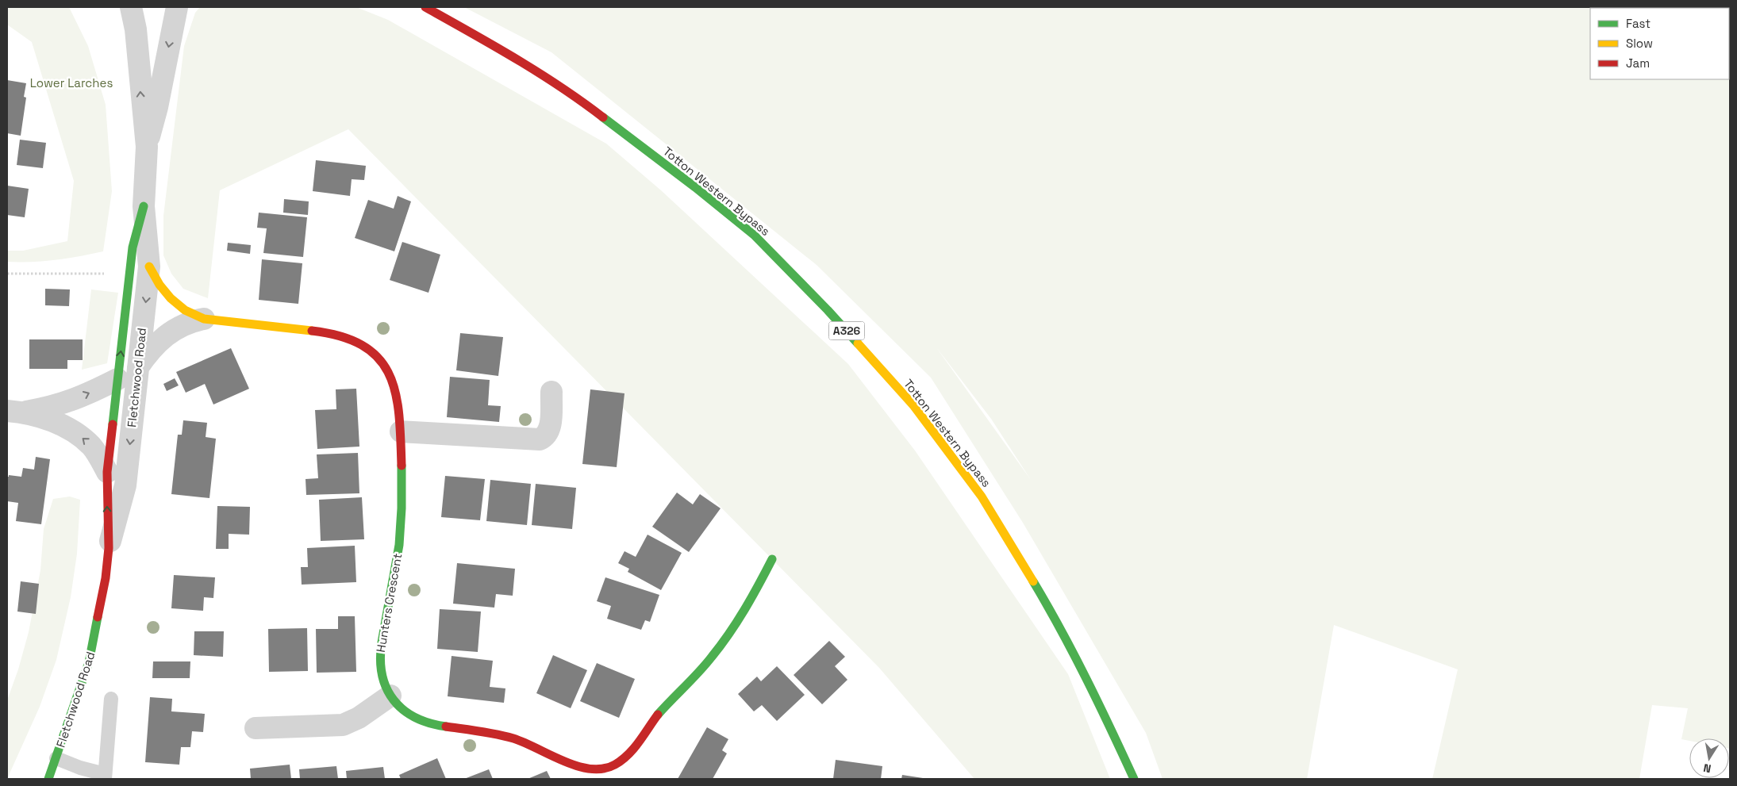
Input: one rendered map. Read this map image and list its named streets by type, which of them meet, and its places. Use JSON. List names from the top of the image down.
{
  "streets": {
    "street": [
      "Totton Western Bypass",
      "A326",
      "Fletchwood Road",
      "Hunters Crescent"
    ]
  },
  "crossings": [
    ["Fletchwood Road", "Hunters Crescent"]
  ],
  "parks": ["Lower Larches"],
  "legend": ["Fast", "Slow", "Jam"],
  "north": "bottom"
}
